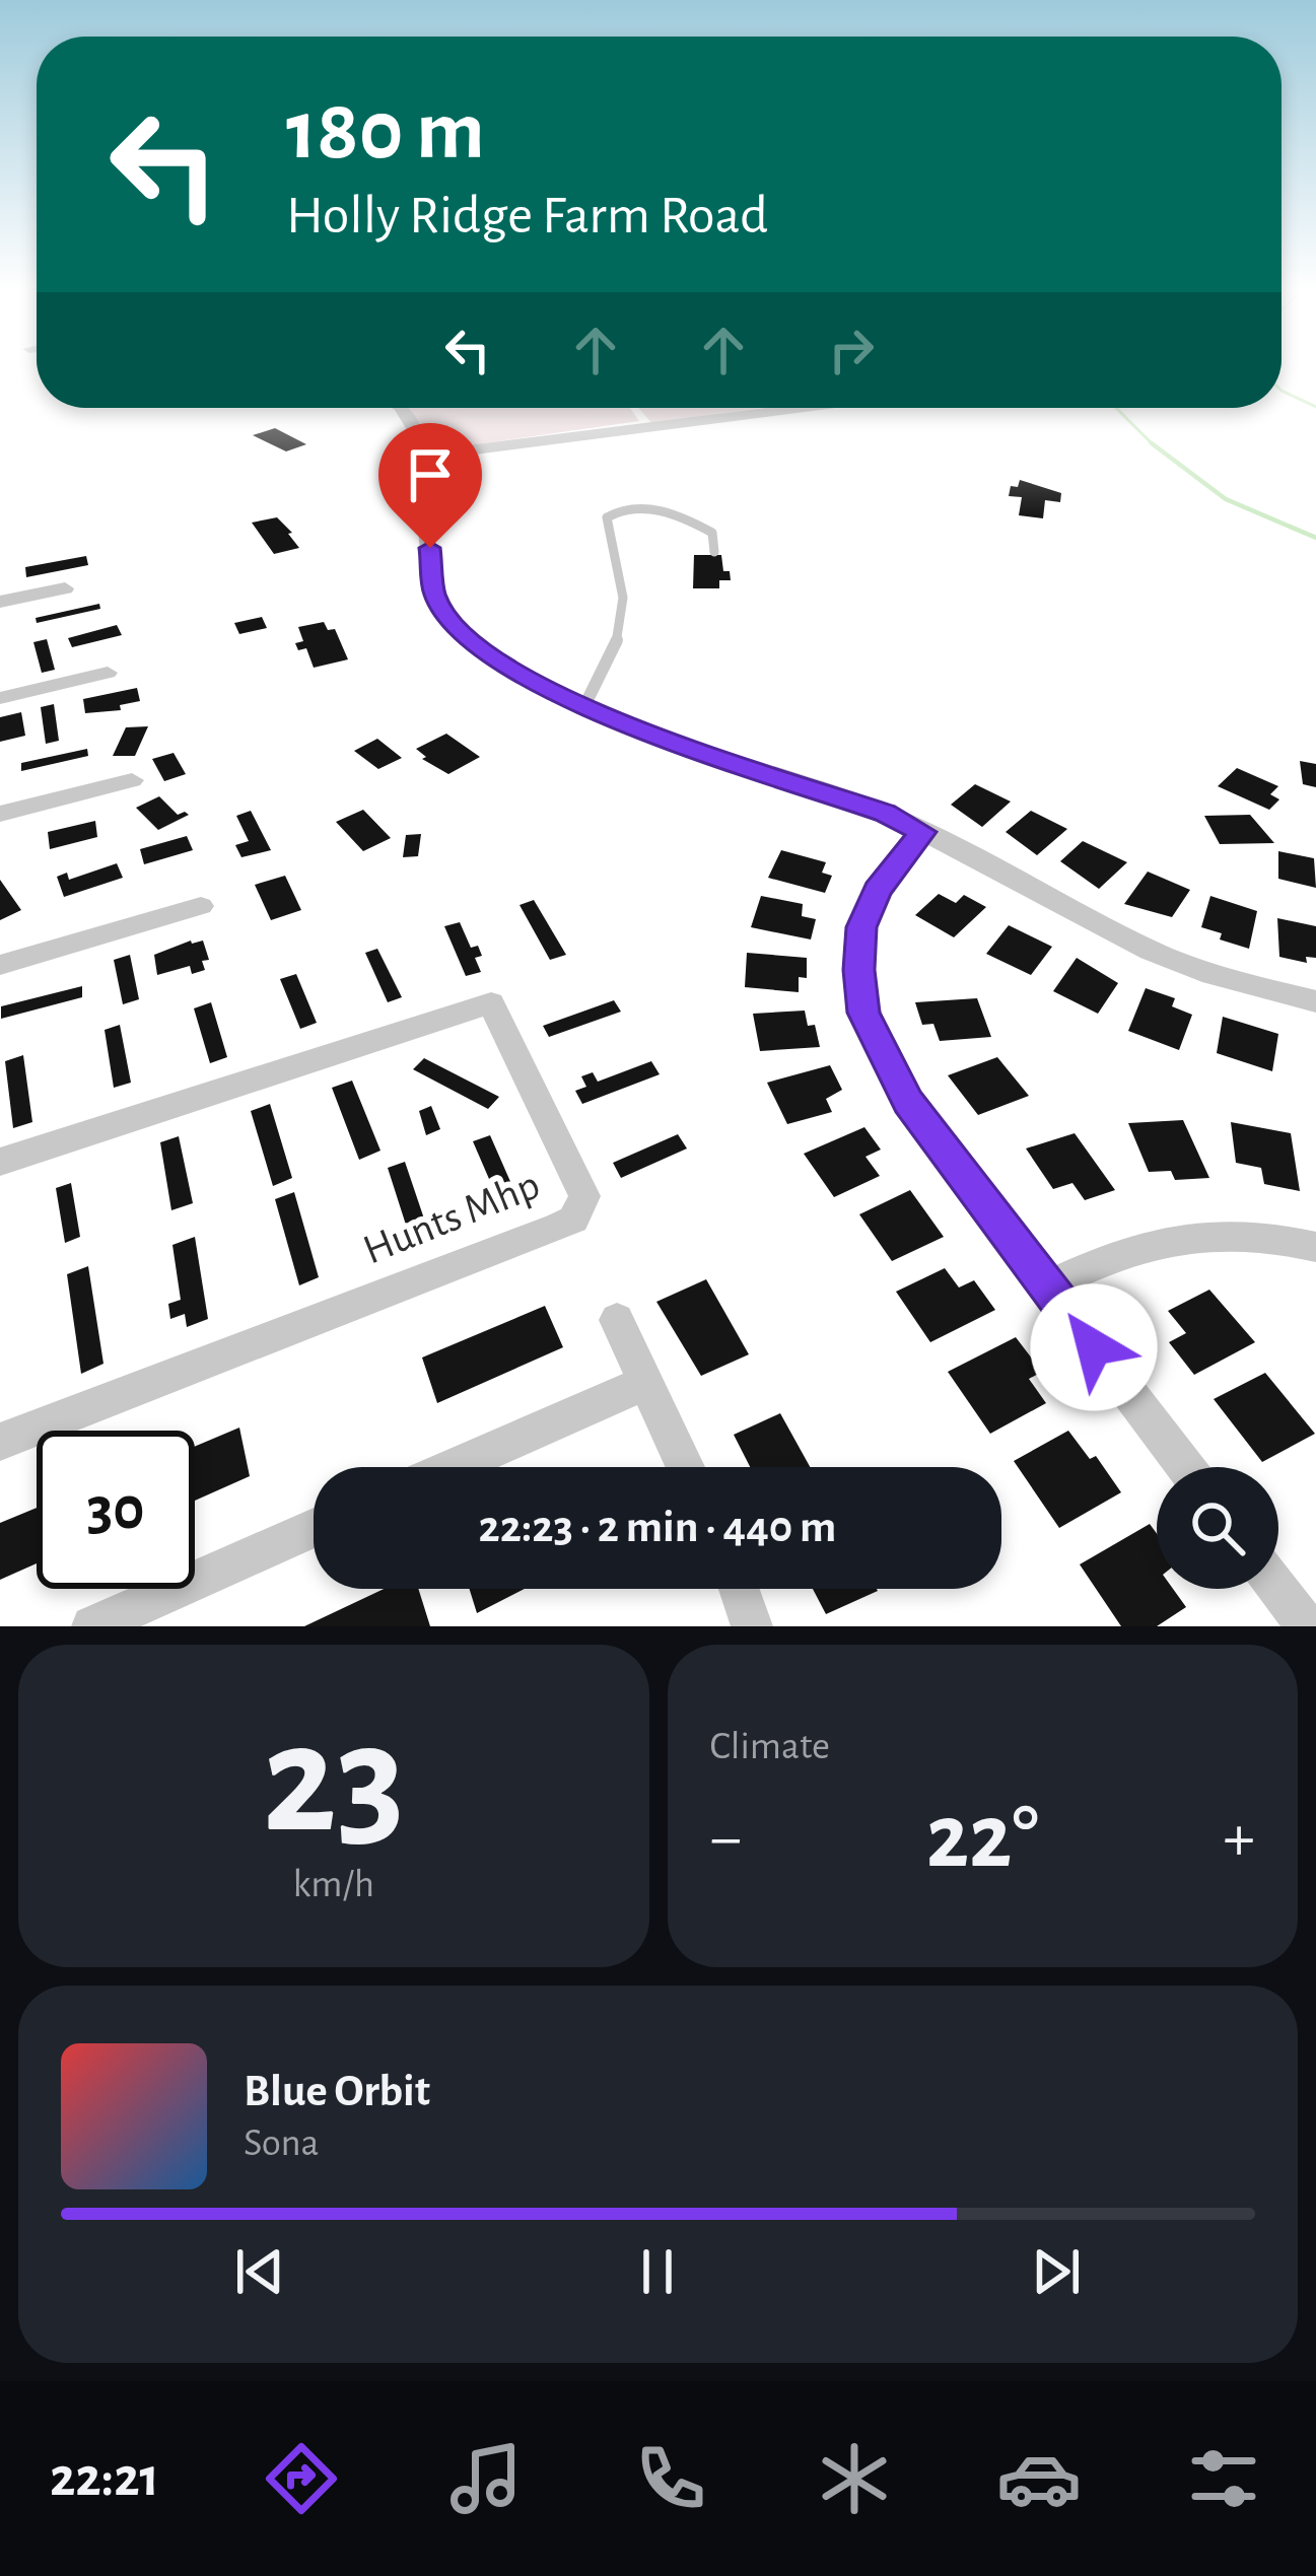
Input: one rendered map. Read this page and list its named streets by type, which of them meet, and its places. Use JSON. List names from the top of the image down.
{
  "streets": {
    "street": ["Hunts Mhp"]
  },
  "page": {
    "turn": ["180 m", "Holly Ridge Farm Road"],
    "limit": "30",
    "trip": "22:23 · 2 min · 440 m",
    "tile": [
      ["23", "km/h"],
      "Climate"
    ],
    "heat": ["−", "22°", "+"],
    "song": ["Blue Orbit", "Sona"],
    "tabs": "22:21"
  }
}
